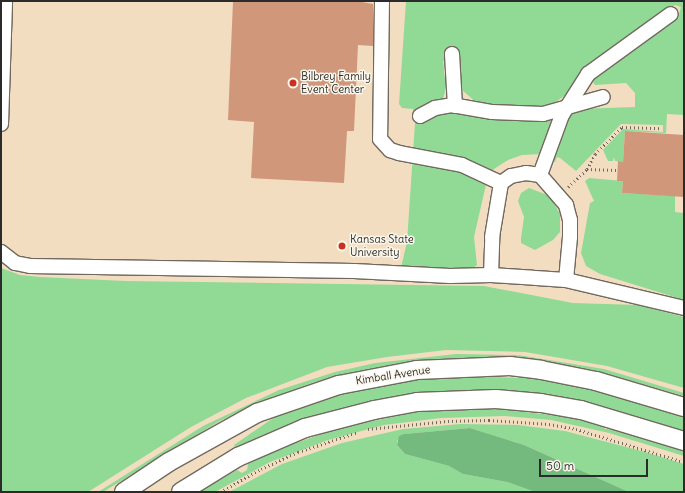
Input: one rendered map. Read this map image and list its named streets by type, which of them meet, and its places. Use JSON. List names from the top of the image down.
{
  "streets": {
    "main road": ["Kimball Avenue"]
  },
  "places": ["Bilbrey Family Event Center", "Kansas State University"],
  "scale_bar": "50 m"
}
